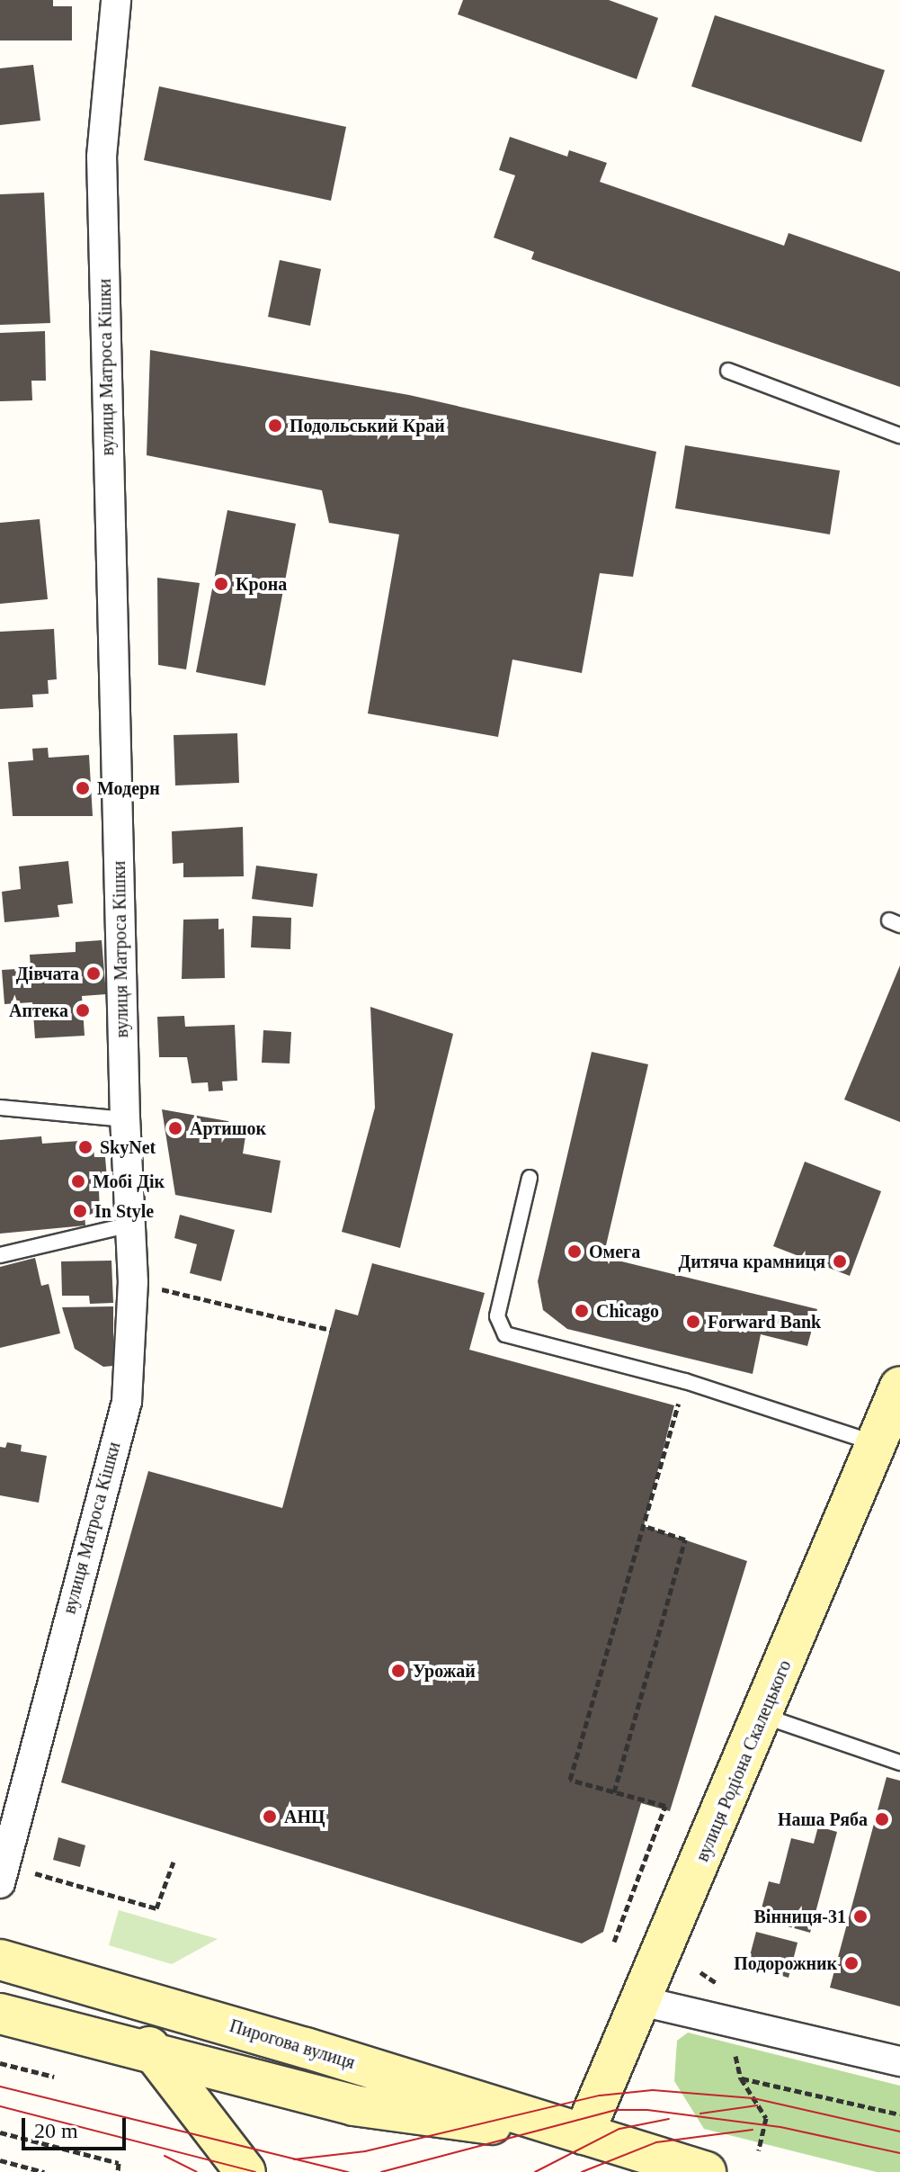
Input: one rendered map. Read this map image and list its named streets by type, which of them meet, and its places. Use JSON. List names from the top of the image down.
{
  "streets": {
    "main road": ["вулиця Родіона Скалецького", "Пирогова вулиця"],
    "street": ["вулиця Матроса Кішки"]
  },
  "crossings": [
    ["вулиця Родіона Скалецького", "Пирогова вулиця"]
  ],
  "places": [
    "Подольський Край",
    "Крона",
    "Модерн",
    "Дівчата",
    "Аптека",
    "Артишок",
    "SkyNet",
    "Мобі Дік",
    "In Style",
    "Омега",
    "Дитяча крамниця",
    "Chicago",
    "Forward Bank",
    "Урожай",
    "АНЦ",
    "Наша Ряба",
    "Вінниця-31",
    "Подорожник"
  ],
  "scale_bar": "20 m"
}
